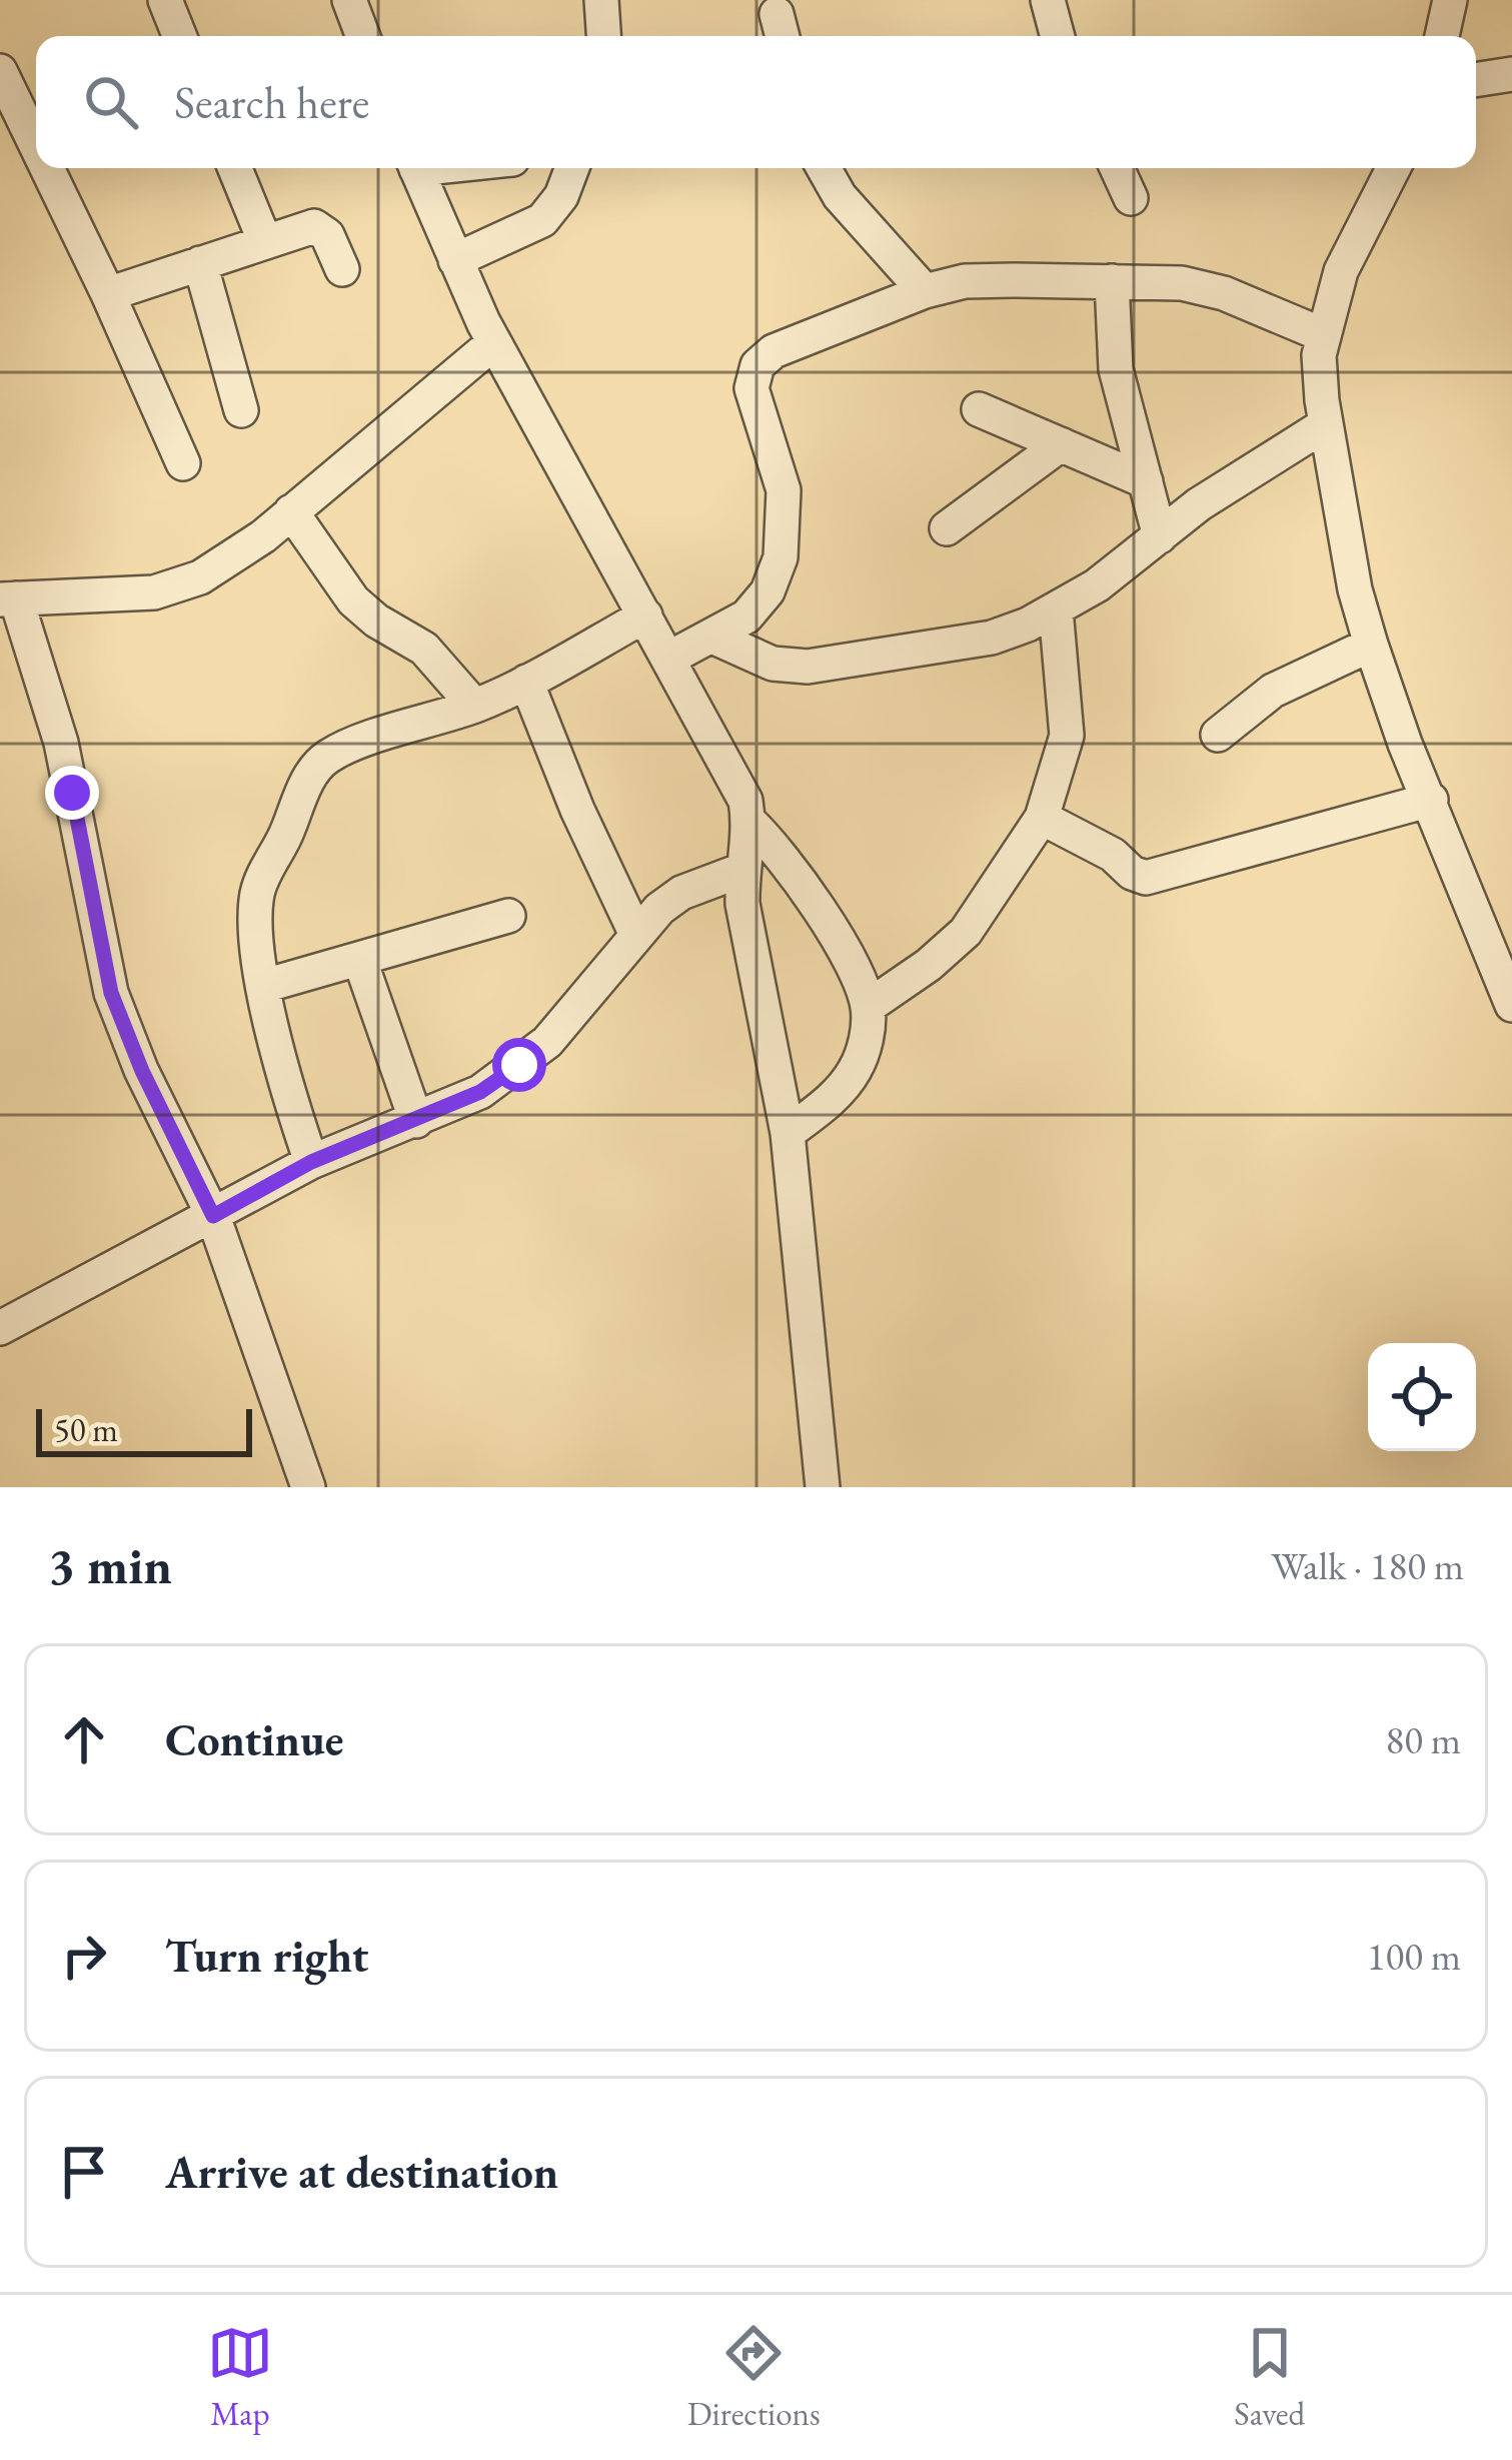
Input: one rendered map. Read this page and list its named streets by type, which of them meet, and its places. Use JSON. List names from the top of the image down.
{
  "scale_bar": "50 m",
  "page": {
    "search": "Search here",
    "scale": "50 m",
    "heading": ["3 min", "Walk · 180 m"],
    "list": [
      ["Continue", "80 m"],
      ["Turn right", "100 m"],
      "Arrive at destination"
    ],
    "nav": ["Map", "Directions", "Saved"]
  }
}
